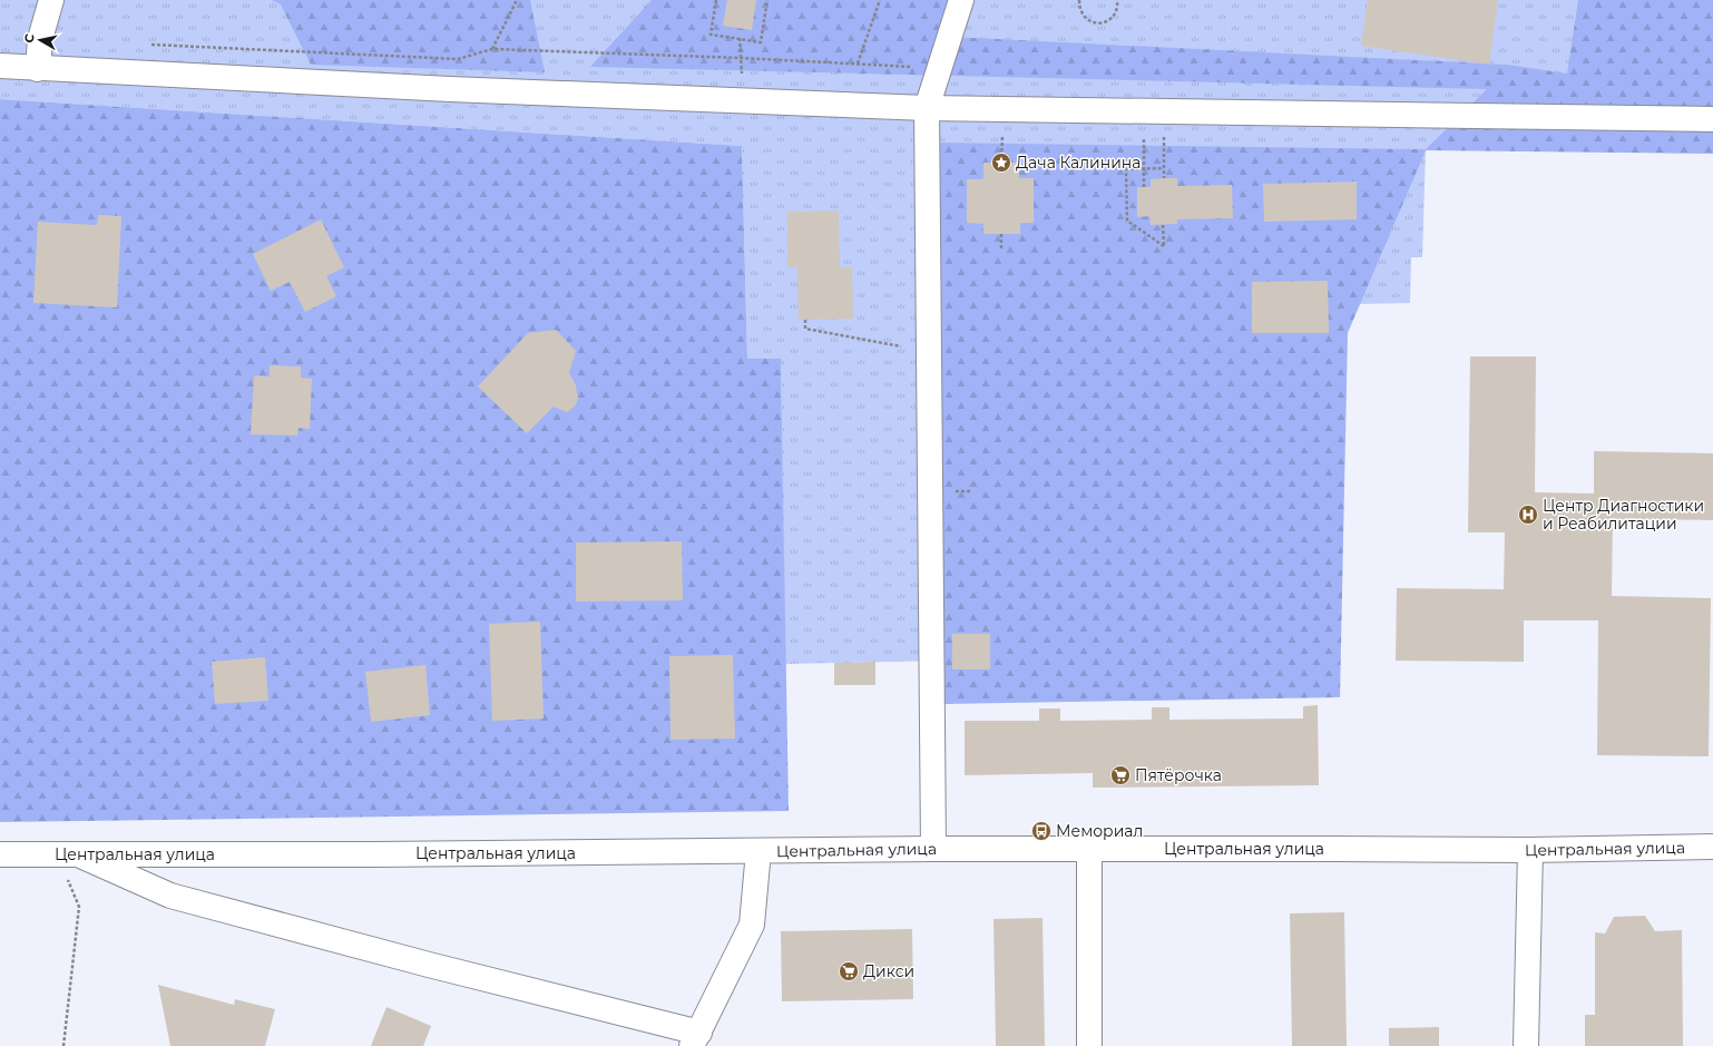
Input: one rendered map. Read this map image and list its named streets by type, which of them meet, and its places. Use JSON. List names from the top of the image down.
{
  "streets": {
    "main road": ["Центральная улица"]
  },
  "places": {
    "place": ["Дача Калинина"],
    "hospital": ["Центр Диагностики и Реабилитации"],
    "supermarket": ["Пятёрочка", "Дикси"],
    "bus stop": ["Мемориал"]
  },
  "north": "left"
}
